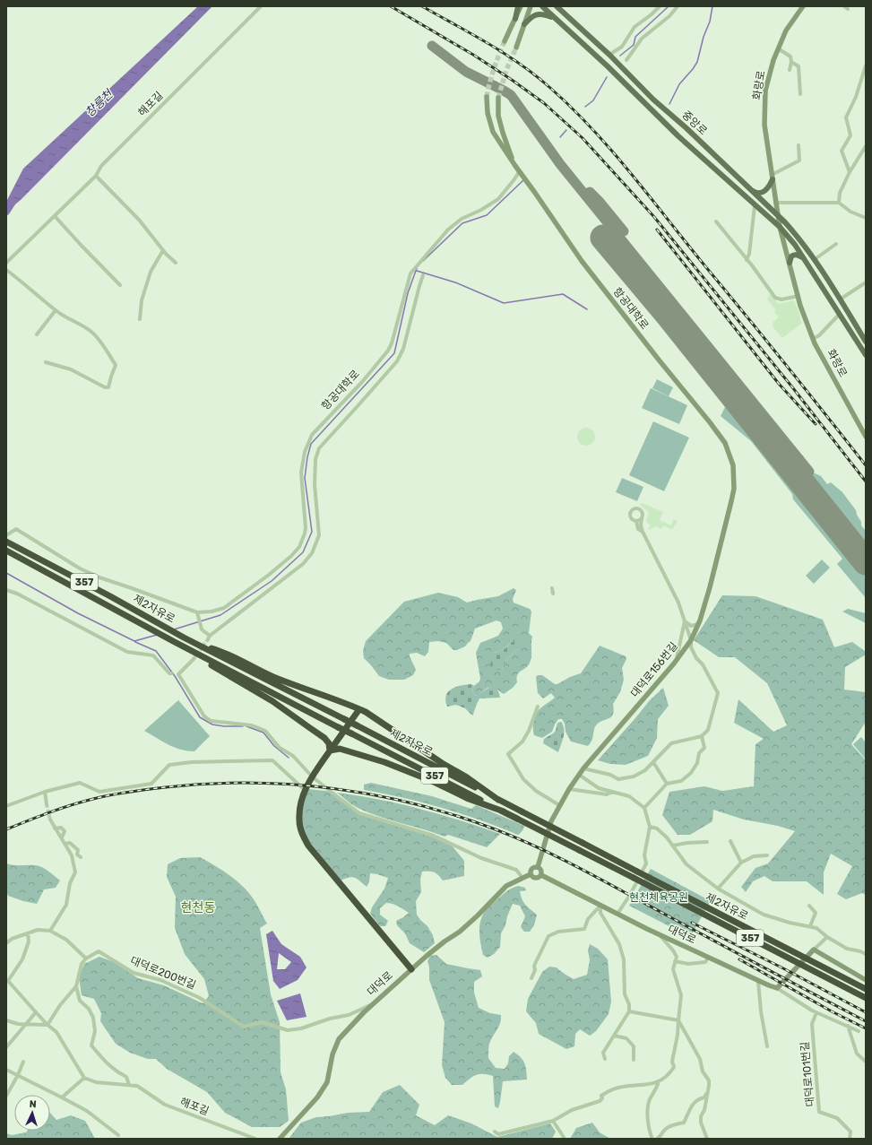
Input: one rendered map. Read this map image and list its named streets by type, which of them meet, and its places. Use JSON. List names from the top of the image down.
{
  "streets": {
    "highway": ["357", "제2자유로"],
    "main road": ["중앙로"],
    "street": [
      "화랑로",
      "해포길",
      "항공대학로",
      "대덕로156번길",
      "대덕로",
      "대덕로200번길",
      "대덕로101번길"
    ]
  },
  "crossings": [
    ["화랑로", "중앙로"],
    ["항공대학로", "대덕로156번길"],
    ["대덕로156번길", "대덕로"],
    ["대덕로", "대덕로200번길"],
    ["대덕로", "대덕로101번길"]
  ],
  "districts": ["현천동"],
  "water": ["창릉천"],
  "parks": ["현천체육공원"],
  "north": "top"
}
